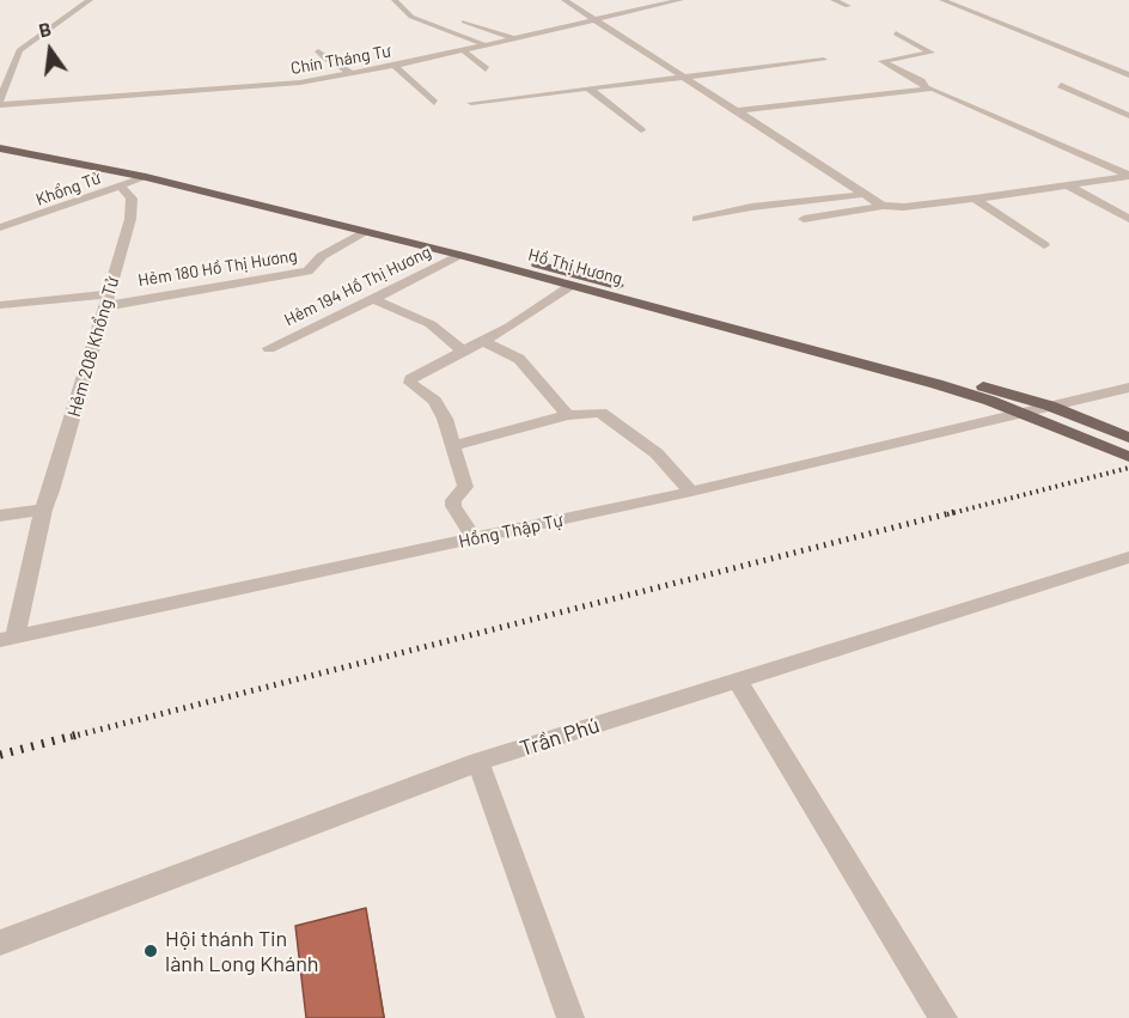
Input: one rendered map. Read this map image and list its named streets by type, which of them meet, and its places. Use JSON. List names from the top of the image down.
{
  "streets": {
    "main road": ["Hồ Thị Hương"],
    "street": [
      "Chín Tháng Tư",
      "Khổng Tử",
      "Hẻm 180 Hồ Thị Hương",
      "Hẻm 194 Hồ Thị Hương",
      "Hẻm 208 Khổng Tử",
      "Hồng Thập Tự",
      "Trần Phú"
    ]
  },
  "crossings": [
    ["Khổng Tử", "Hồ Thị Hương"],
    ["Khổng Tử", "Hẻm 208 Khổng Tử"],
    ["Hồ Thị Hương", "Hẻm 180 Hồ Thị Hương"],
    ["Hồ Thị Hương", "Hẻm 194 Hồ Thị Hương"],
    ["Hồ Thị Hương", "Hồng Thập Tự"],
    ["Hẻm 180 Hồ Thị Hương", "Hẻm 208 Khổng Tử"],
    ["Hẻm 208 Khổng Tử", "Hồng Thập Tự"]
  ],
  "places": ["Hội thánh Tin lành Long Khánh"],
  "north": "top"
}
